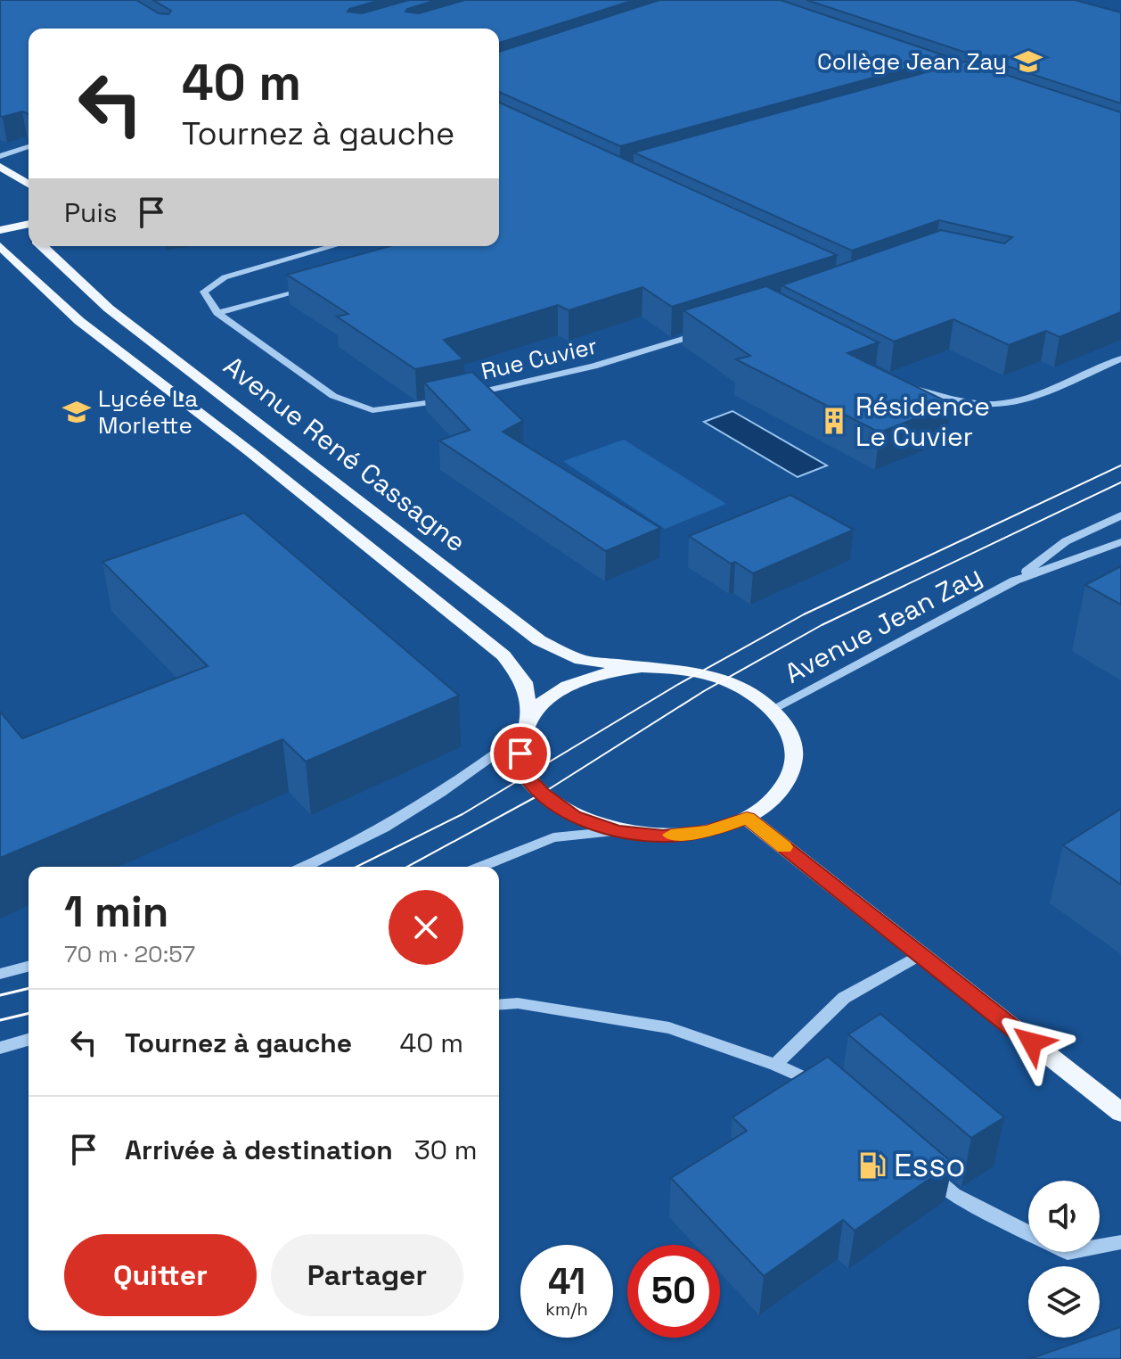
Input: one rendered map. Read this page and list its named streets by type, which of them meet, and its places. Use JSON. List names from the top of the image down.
{
  "streets": {
    "main road": ["Avenue René Cassagne"],
    "street": ["Rue Cuvier", "Avenue Jean Zay"]
  },
  "crossings": [
    ["Avenue René Cassagne", "Avenue Jean Zay"]
  ],
  "places": {
    "school or university": ["Collège Jean Zay", "Lycée La Morlette"],
    "building": ["Résidence Le Cuvier"],
    "fuel station": ["Esso"]
  },
  "page": {
    "turn": ["40 m", "Tournez à gauche"],
    "then": "Puis",
    "heading": ["1 min", "70 m · 20:57"],
    "list": [
      {
        "name": "Tournez à gauche",
        "value": "40 m"
      },
      {
        "name": "Arrivée à destination",
        "value": "30 m"
      }
    ],
    "buttons": ["Quitter", "Partager"],
    "speed": "41 km/h",
    "limit": "50"
  }
}
